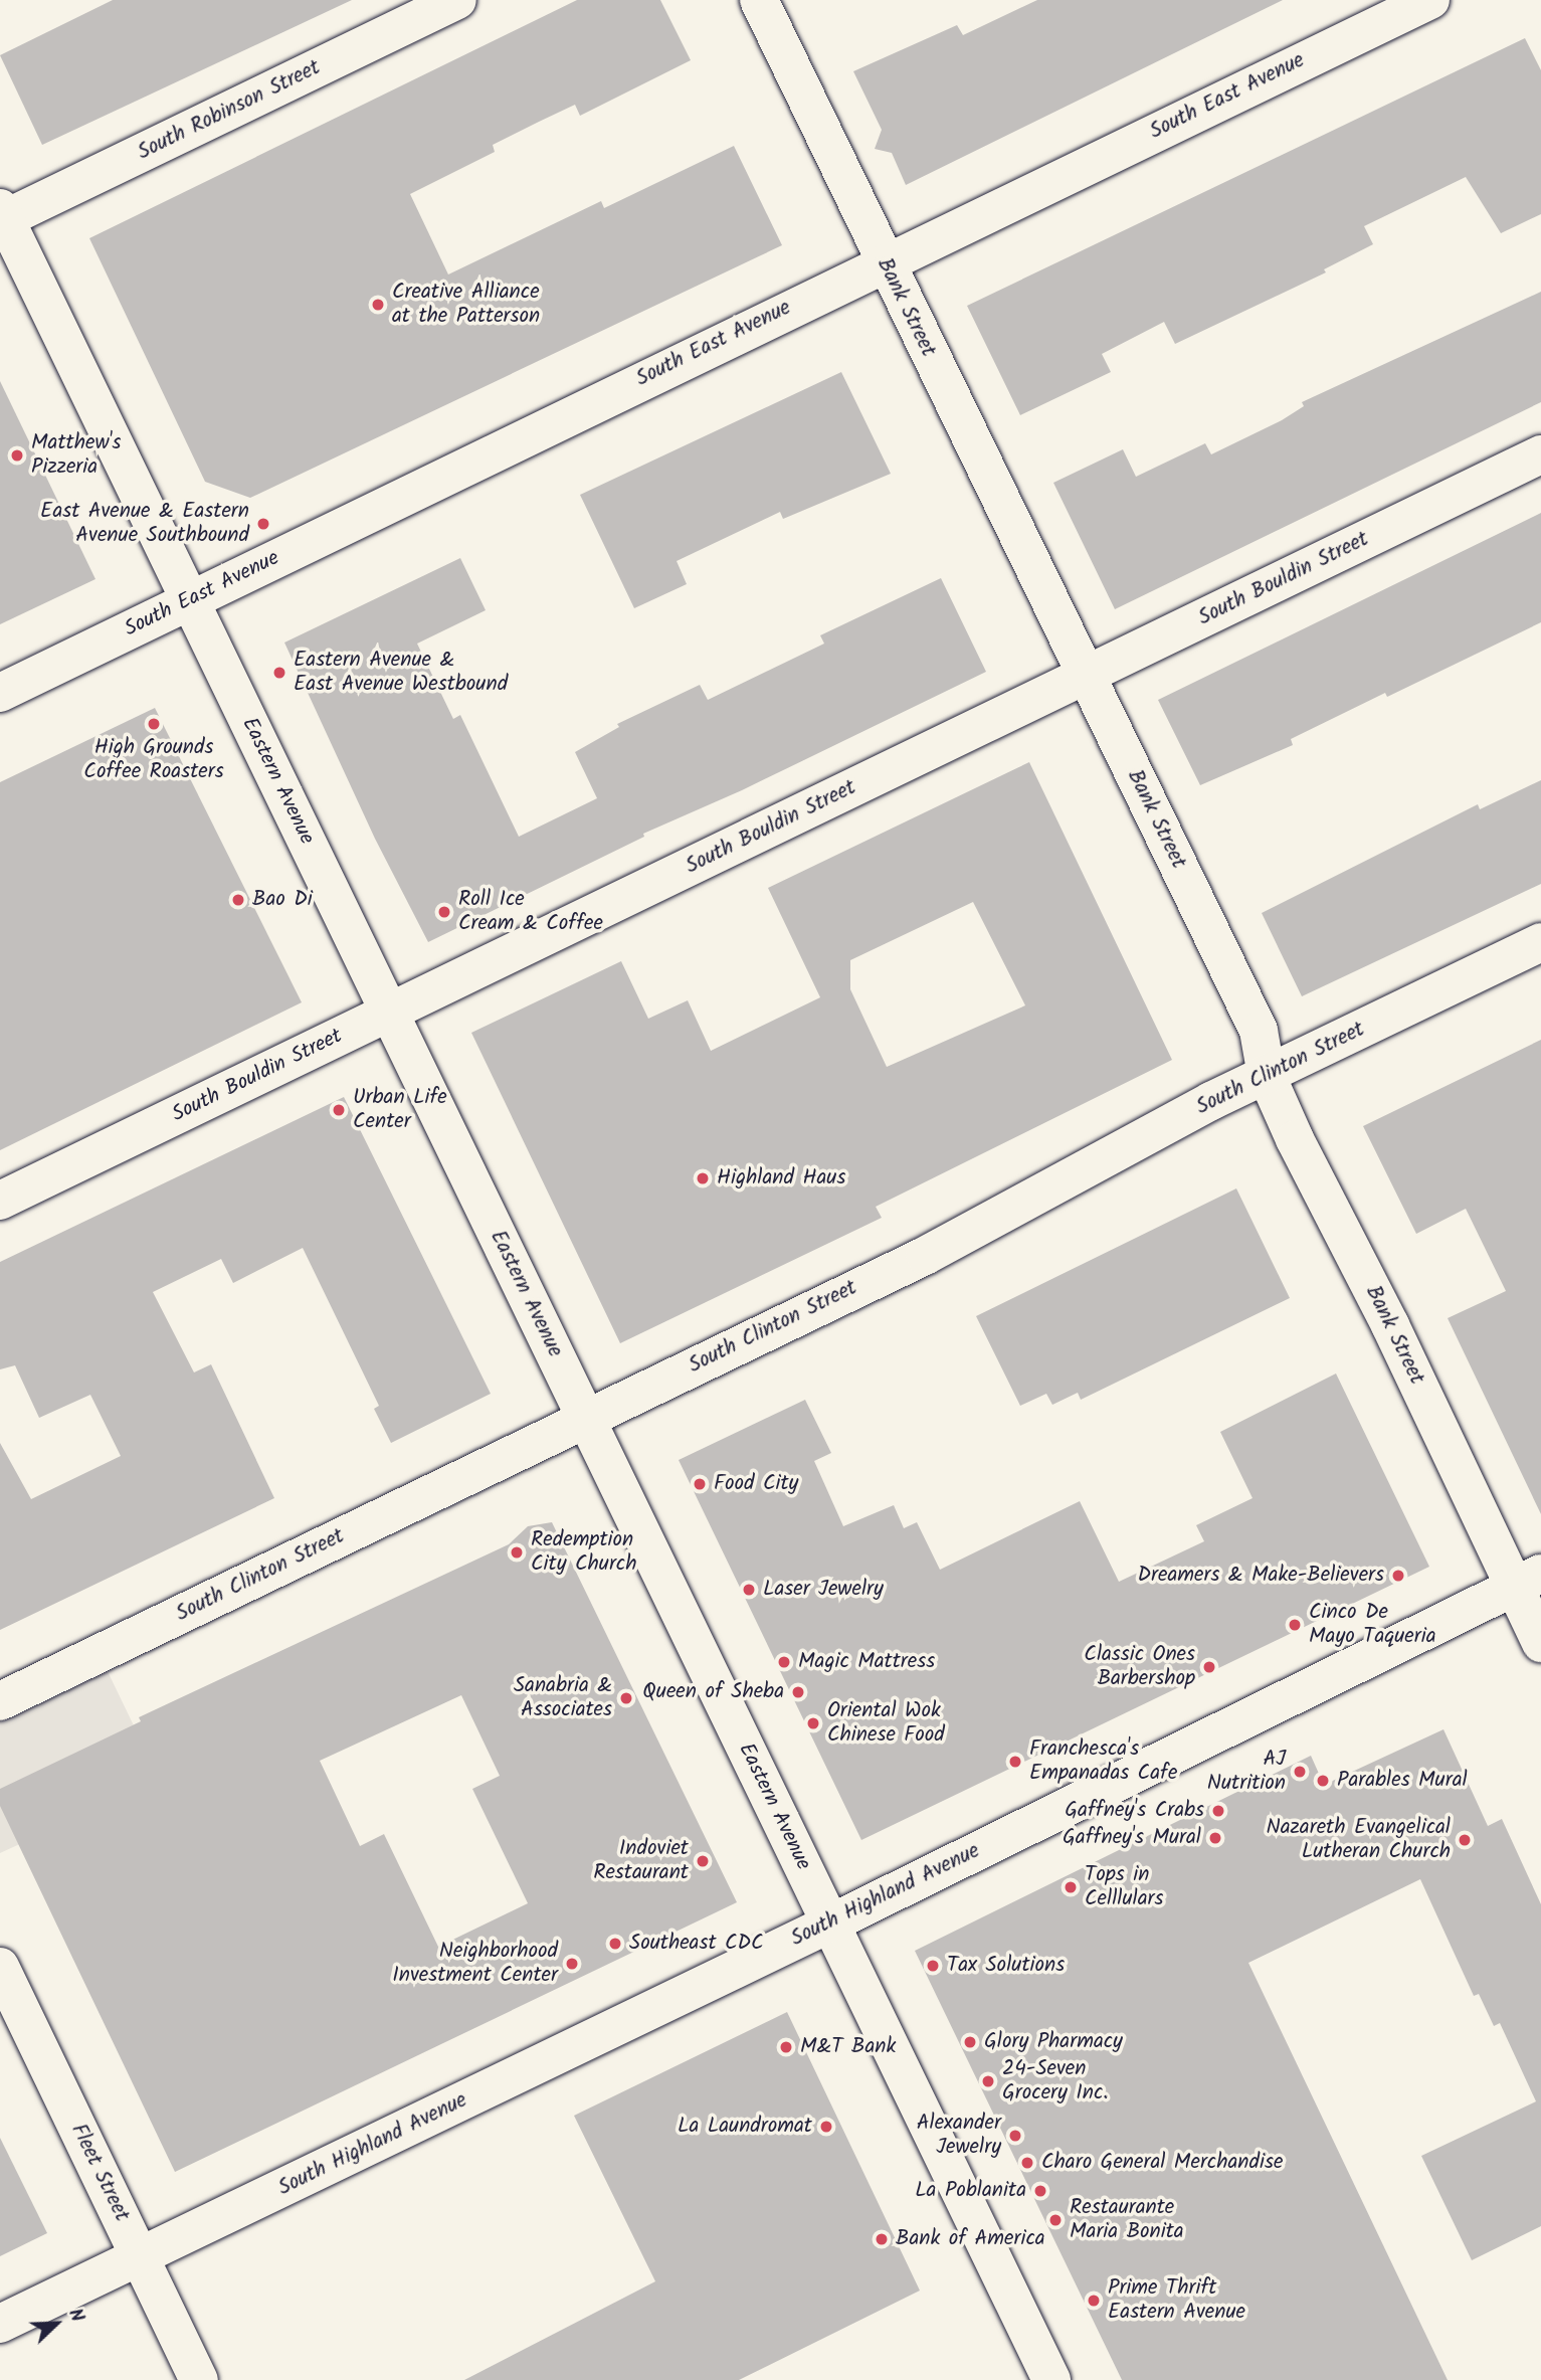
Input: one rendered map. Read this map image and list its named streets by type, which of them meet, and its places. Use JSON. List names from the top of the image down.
{
  "streets": {
    "street": [
      "South East Avenue",
      "South Robinson Street",
      "Bank Street",
      "South Bouldin Street",
      "Eastern Avenue",
      "South Clinton Street",
      "South Highland Avenue",
      "Fleet Street"
    ]
  },
  "crossings": [
    ["South East Avenue", "Bank Street"],
    ["South East Avenue", "Eastern Avenue"],
    ["South Robinson Street", "Eastern Avenue"],
    ["Bank Street", "South Bouldin Street"],
    ["Bank Street", "South Clinton Street"],
    ["Bank Street", "South Highland Avenue"],
    ["South Bouldin Street", "Eastern Avenue"],
    ["Eastern Avenue", "South Clinton Street"],
    ["Eastern Avenue", "South Highland Avenue"],
    ["South Highland Avenue", "Fleet Street"]
  ],
  "places": [
    "Creative Alliance at the Patterson",
    "Matthew's Pizzeria",
    "East Avenue & Eastern Avenue Southbound",
    "Eastern Avenue & East Avenue Westbound",
    "High Grounds Coffee Roasters",
    "Bao Di",
    "Roll Ice Cream & Coffee",
    "Urban Life Center",
    "Highland Haus",
    "Food City",
    "Redemption City Church",
    "Dreamers & Make-Believers",
    "Laser Jewelry",
    "Cinco De Mayo Taqueria",
    "Magic Mattress",
    "Classic Ones Barbershop",
    "Queen of Sheba",
    "Sanabria & Associates",
    "Oriental Wok Chinese Food",
    "Franchesca's Empanadas Cafe",
    "AJ Nutrition",
    "Parables Mural",
    "Gaffney's Crabs",
    "Gaffney's Mural",
    "Nazareth Evangelical Lutheran Church",
    "Indoviet Restaurant",
    "Tops in Celllulars",
    "Southeast CDC",
    "Neighborhood Investment Center",
    "Tax Solutions",
    "Glory Pharmacy",
    "M&T Bank",
    "24-Seven Grocery Inc.",
    "La Laundromat",
    "Alexander Jewelry",
    "Charo General Merchandise",
    "La Poblanita",
    "Restaurante Maria Bonita",
    "Bank of America",
    "Prime Thrift Eastern Avenue"
  ],
  "north": "top right"
}
